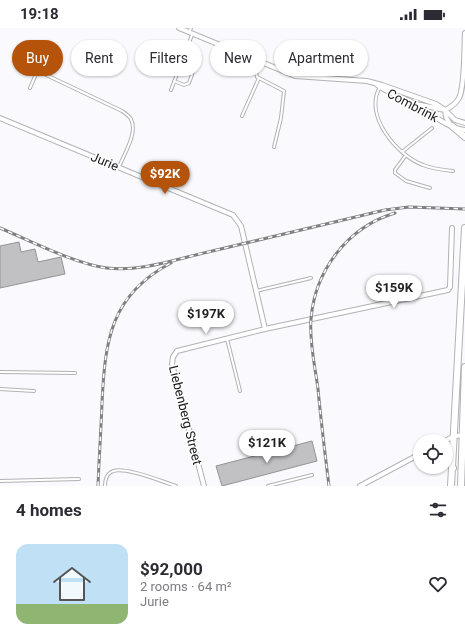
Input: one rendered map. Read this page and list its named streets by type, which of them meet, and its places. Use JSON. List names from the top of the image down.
{
  "streets": {
    "street": ["Combrink", "Jurie", "Liebenberg Street"]
  },
  "crossings": [
    ["Jurie", "Liebenberg Street"]
  ],
  "page": {
    "status": "19:18",
    "chip": [
      "Buy",
      "Rent",
      "Filters",
      "New",
      "Apartment"
    ],
    "price": [
      "$92K",
      "$159K",
      "$197K",
      "$121K"
    ],
    "heading": "4 homes",
    "list": [
      {
        "name": "$92,000",
        "note": "2 rooms · 64 m² · Jurie"
      }
    ]
  }
}
